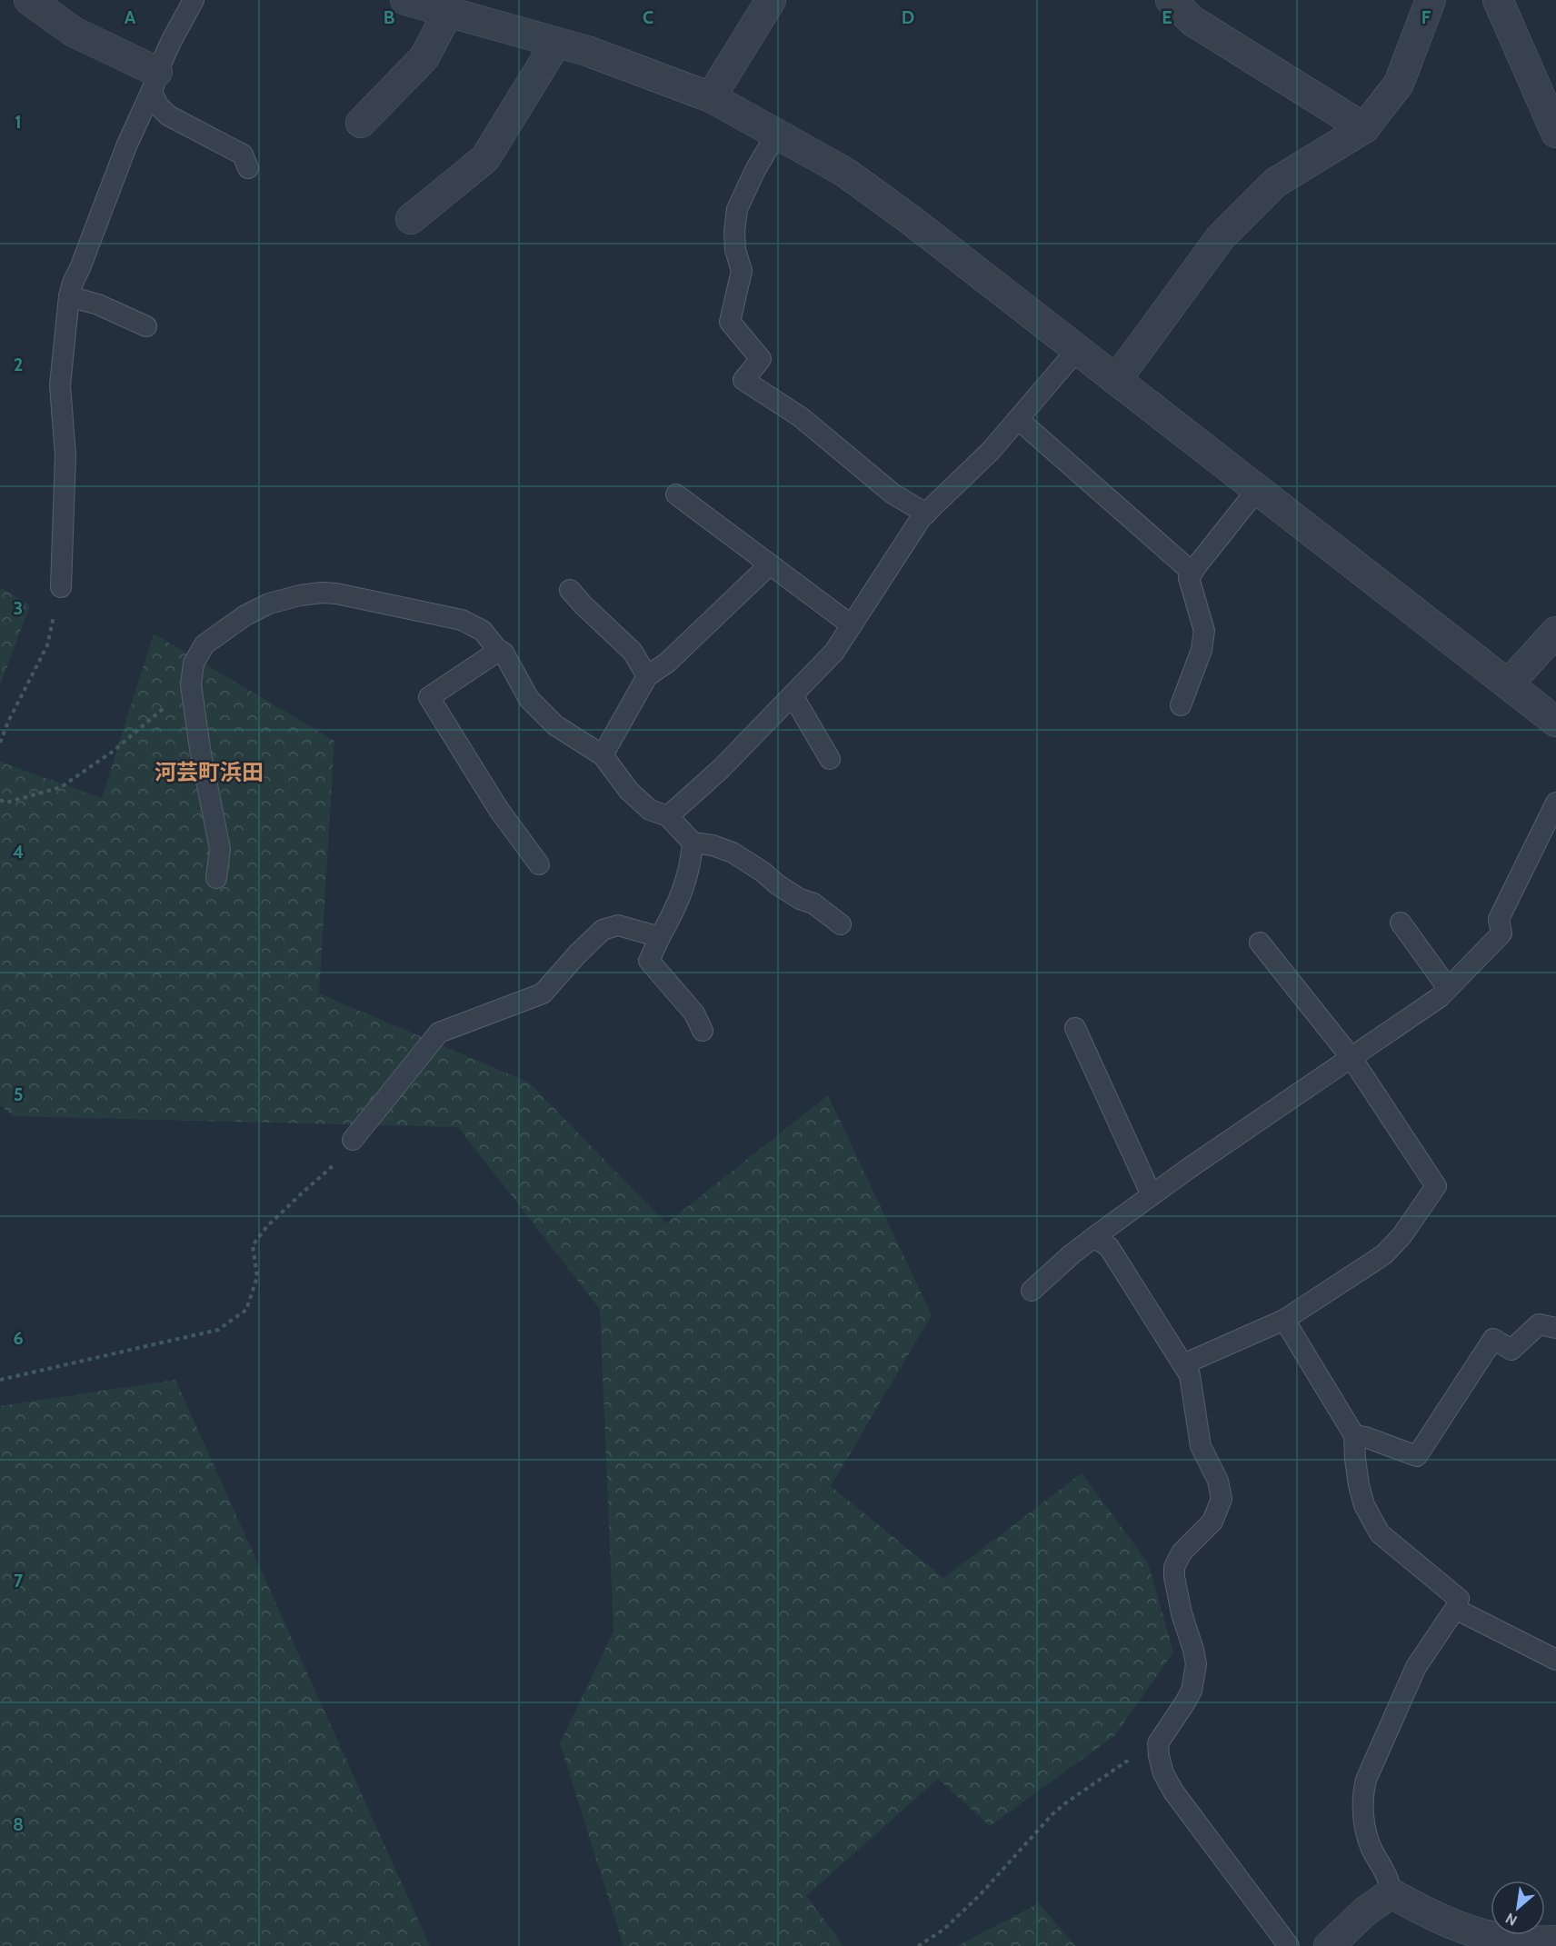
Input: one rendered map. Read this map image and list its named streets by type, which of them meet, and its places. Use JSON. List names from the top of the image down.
{
  "districts": ["河芸町浜田"],
  "north": "bottom left",
  "grid": {
    "columns": [
      "A",
      "B",
      "C",
      "D",
      "E",
      "F"
    ],
    "rows": [
      "1",
      "2",
      "3",
      "4",
      "5",
      "6",
      "7",
      "8"
    ]
  }
}
